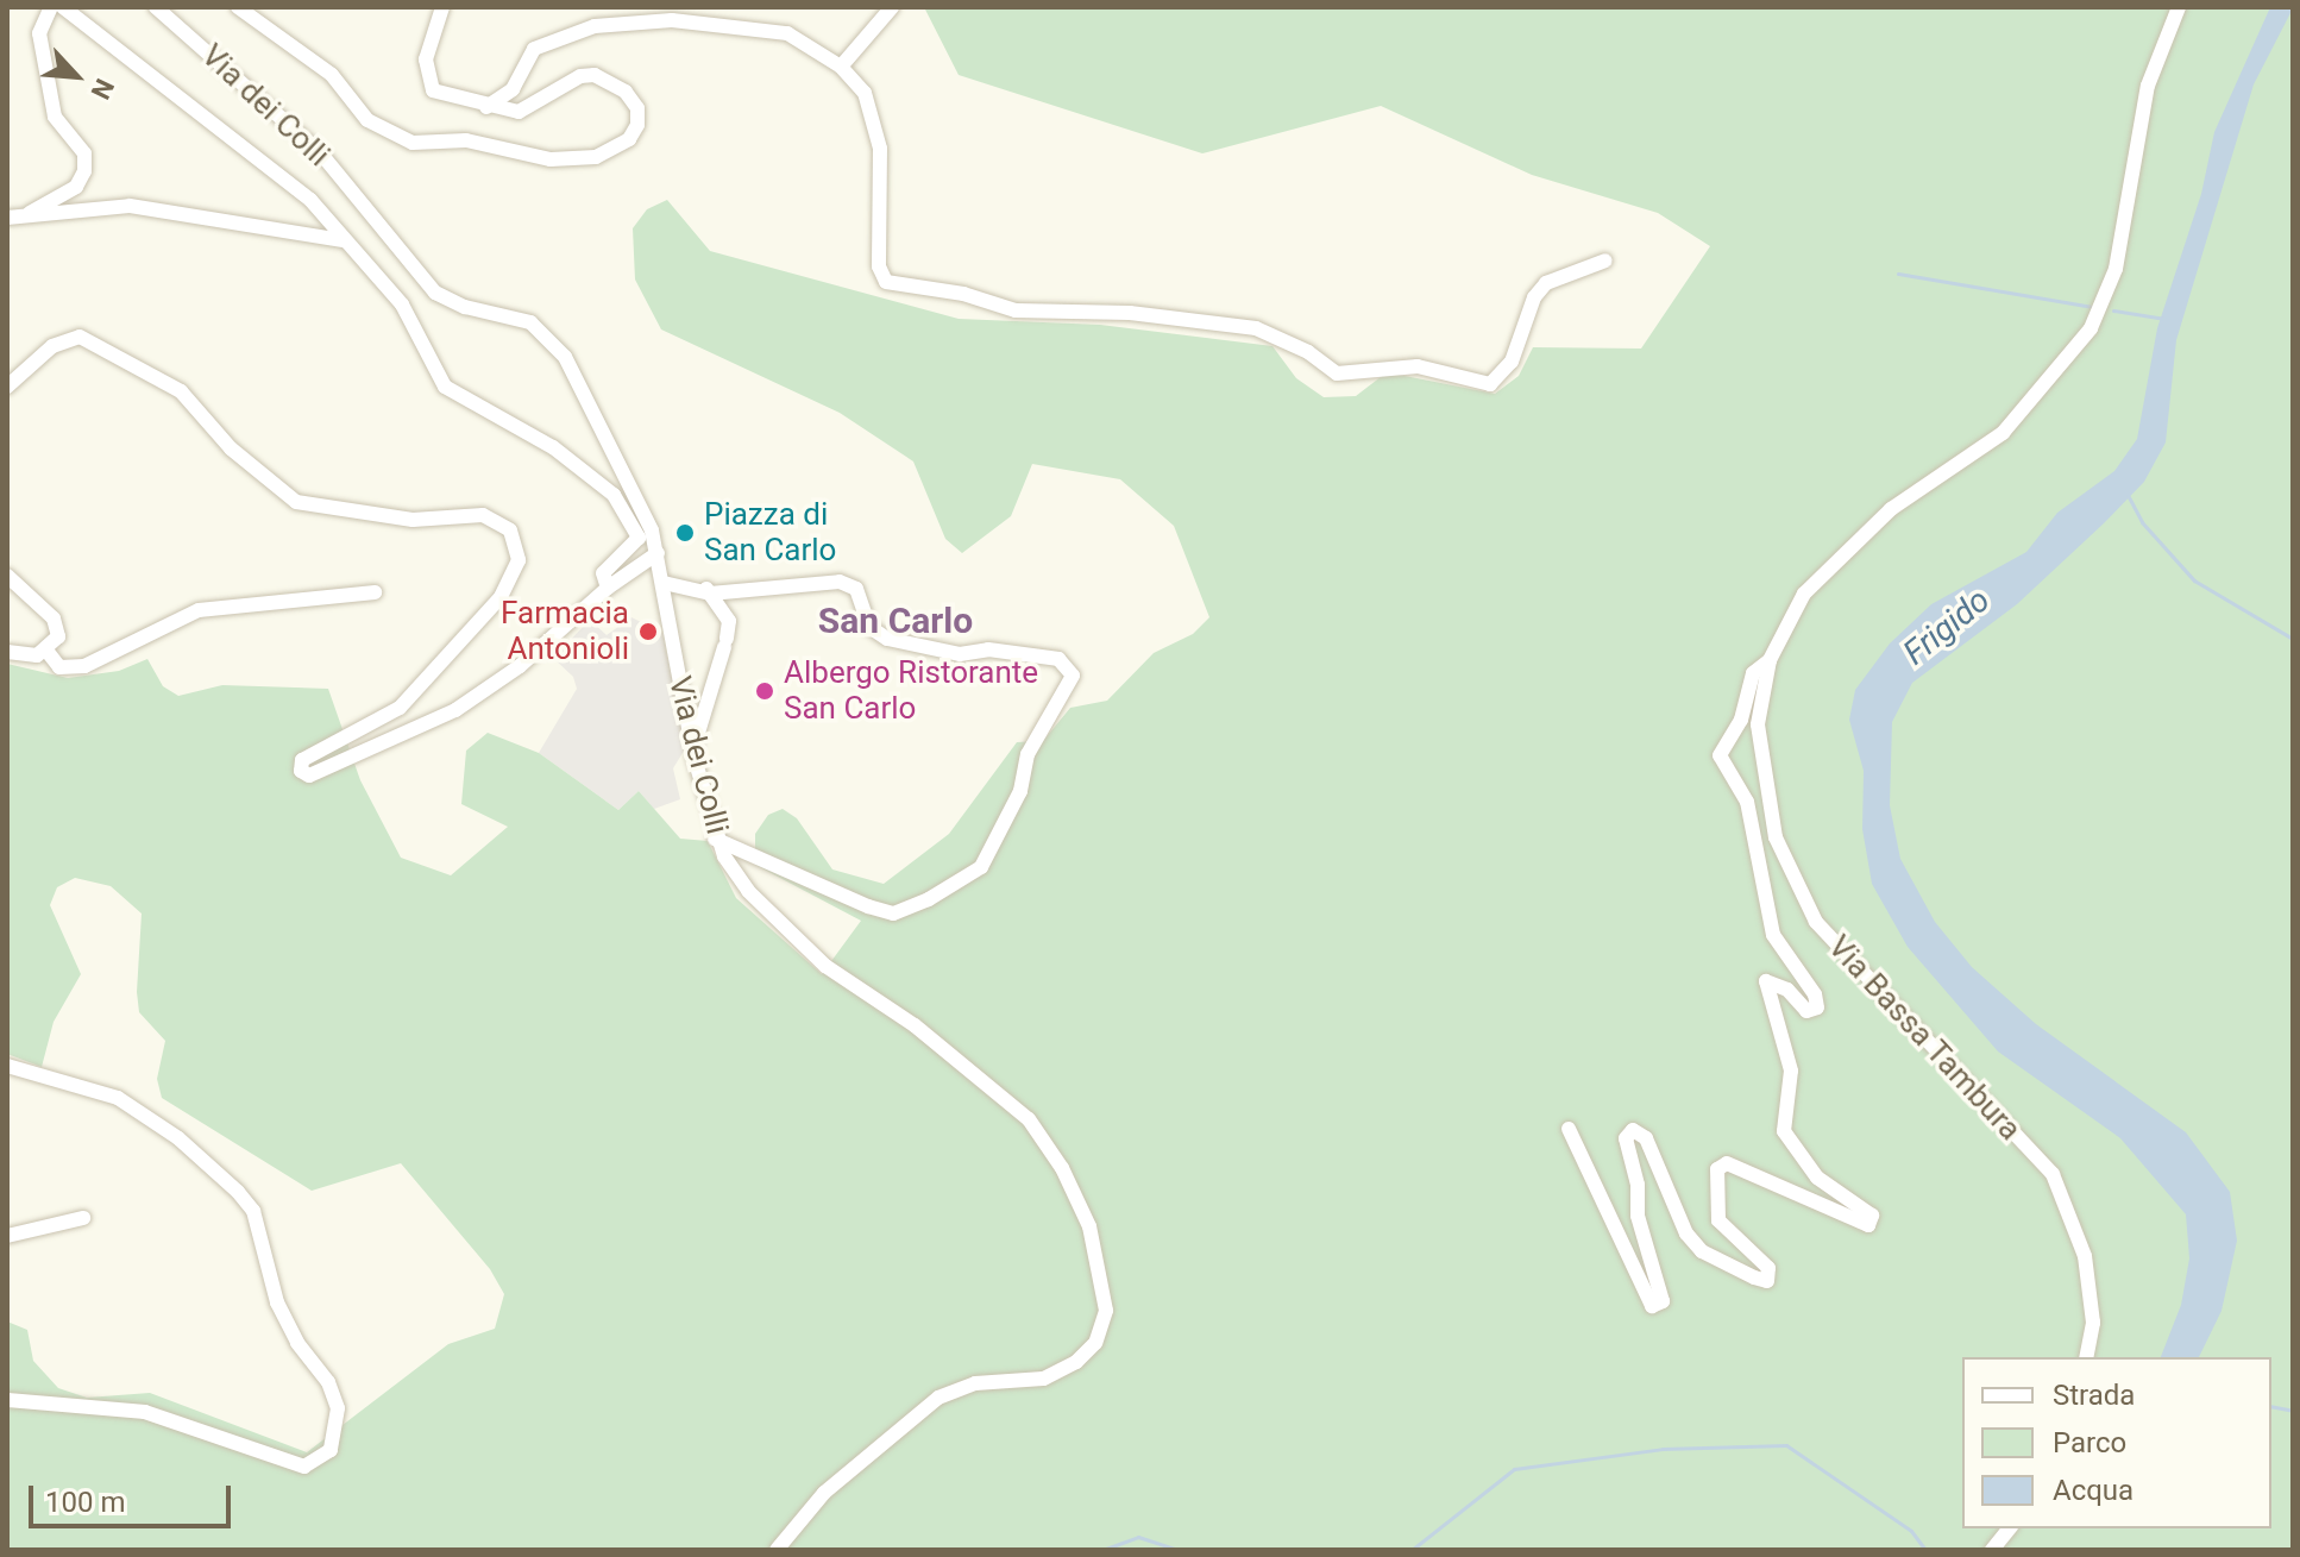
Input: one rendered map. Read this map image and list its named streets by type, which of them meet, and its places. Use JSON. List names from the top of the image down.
{
  "streets": {
    "street": ["Via dei Colli", "Via Bassa Tambura"]
  },
  "districts": ["San Carlo"],
  "water": ["Frigido"],
  "places": ["Piazza di San Carlo", "Farmacia Antonioli", "Albergo Ristorante San Carlo"],
  "legend": ["Strada", "Parco", "Acqua"],
  "scale_bar": "100 m",
  "north": "bottom right"
}
